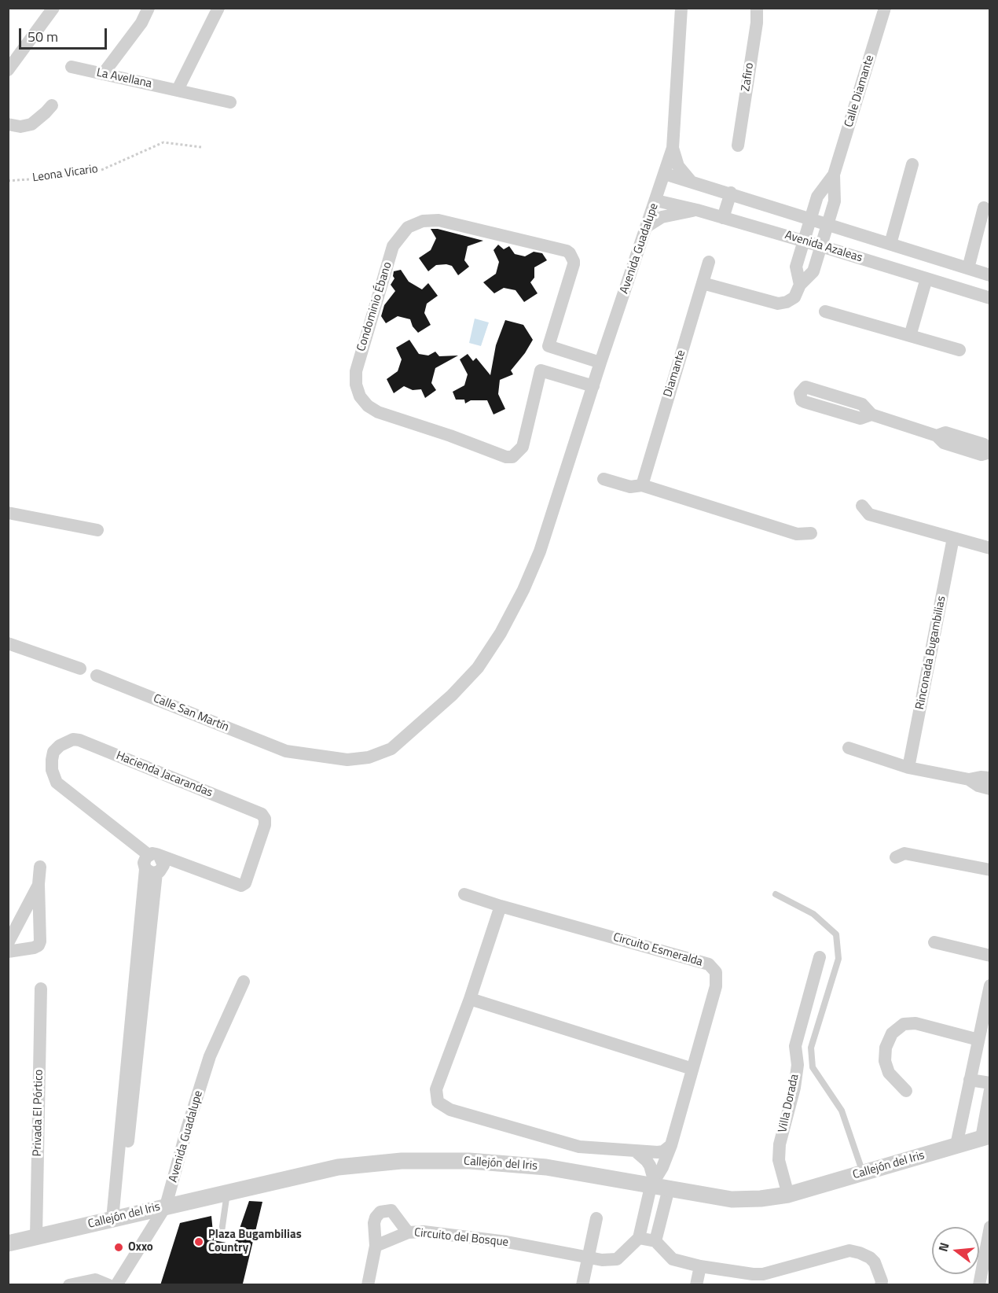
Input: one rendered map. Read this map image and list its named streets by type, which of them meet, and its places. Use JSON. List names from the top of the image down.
{
  "streets": {
    "street": [
      "Zafiro",
      "La Avellana",
      "Calle Diamante",
      "Avenida Azaleas",
      "Avenida Guadalupe",
      "Condominio Ébano",
      "Diamante",
      "Rinconada Bugambilias",
      "Calle San Martín",
      "Hacienda Jacarandas",
      "Circuito Esmeralda",
      "Villa Dorada",
      "Privada El Pórtico",
      "Callejón del Iris",
      "Circuito del Bosque"
    ],
    "path": ["Leona Vicario"]
  },
  "crossings": [
    ["Calle Diamante", "Avenida Azaleas"],
    ["Calle Diamante", "Diamante"],
    ["Avenida Azaleas", "Avenida Guadalupe"],
    ["Avenida Guadalupe", "Condominio Ébano"],
    ["Avenida Guadalupe", "Calle San Martín"],
    ["Avenida Guadalupe", "Callejón del Iris"],
    ["Circuito Esmeralda", "Callejón del Iris"],
    ["Villa Dorada", "Callejón del Iris"],
    ["Privada El Pórtico", "Callejón del Iris"]
  ],
  "places": ["Plaza Bugambilias Country", "Oxxo"],
  "scale_bar": "50 m",
  "north": "left"
}
